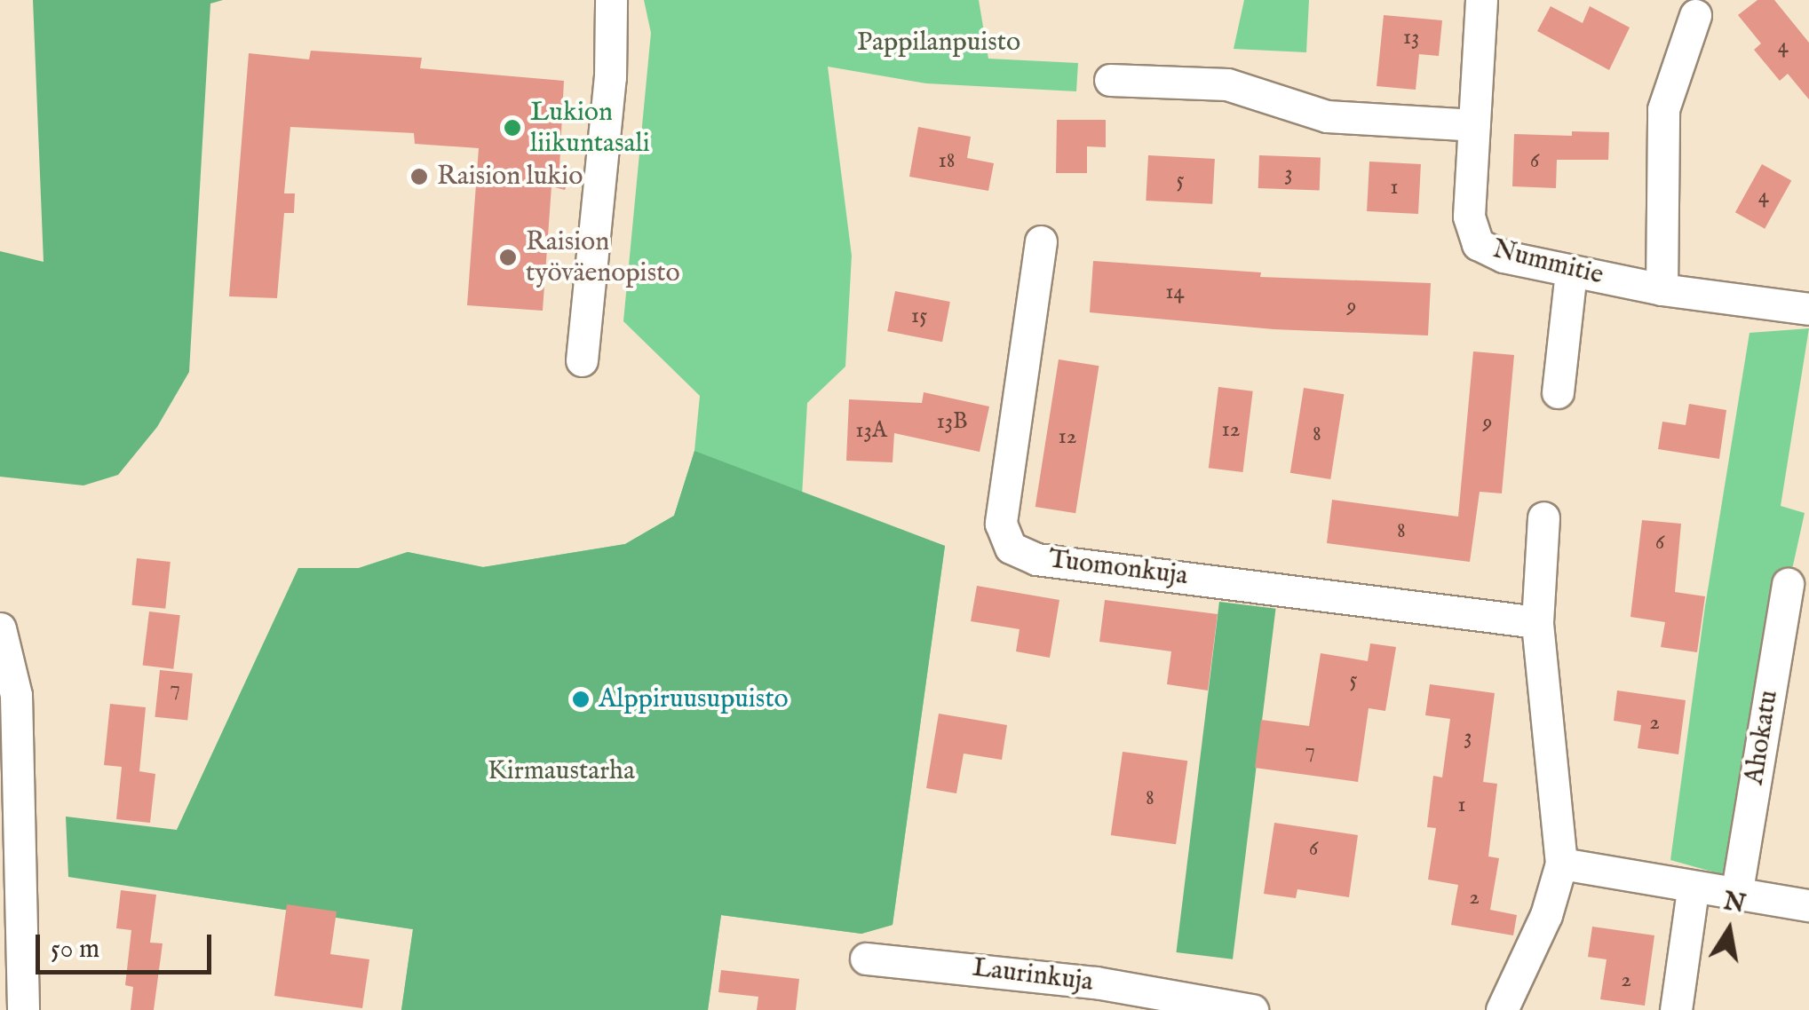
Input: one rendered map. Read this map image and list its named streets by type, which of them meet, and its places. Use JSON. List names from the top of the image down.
{
  "streets": {
    "street": [
      "Nummitie",
      "Tuomonkuja",
      "Ahokatu",
      "Laurinkuja"
    ]
  },
  "parks": ["Pappilanpuisto", "Kirmaustarha"],
  "places": [
    "Lukion liikuntasali",
    "Raision lukio",
    "Raision työväenopisto",
    "Alppiruusupuisto"
  ],
  "house_numbers": [
    "13",
    "4",
    "18",
    "6",
    "3",
    "5",
    "1",
    "4",
    "14",
    "9",
    "15",
    "13B",
    "9",
    "12",
    "13A",
    "8",
    "12",
    "8",
    "6",
    "5",
    "7",
    "2",
    "3",
    "7",
    "8",
    "1",
    "6",
    "2",
    "2"
  ],
  "scale_bar": "50 m",
  "north": "top"
}
